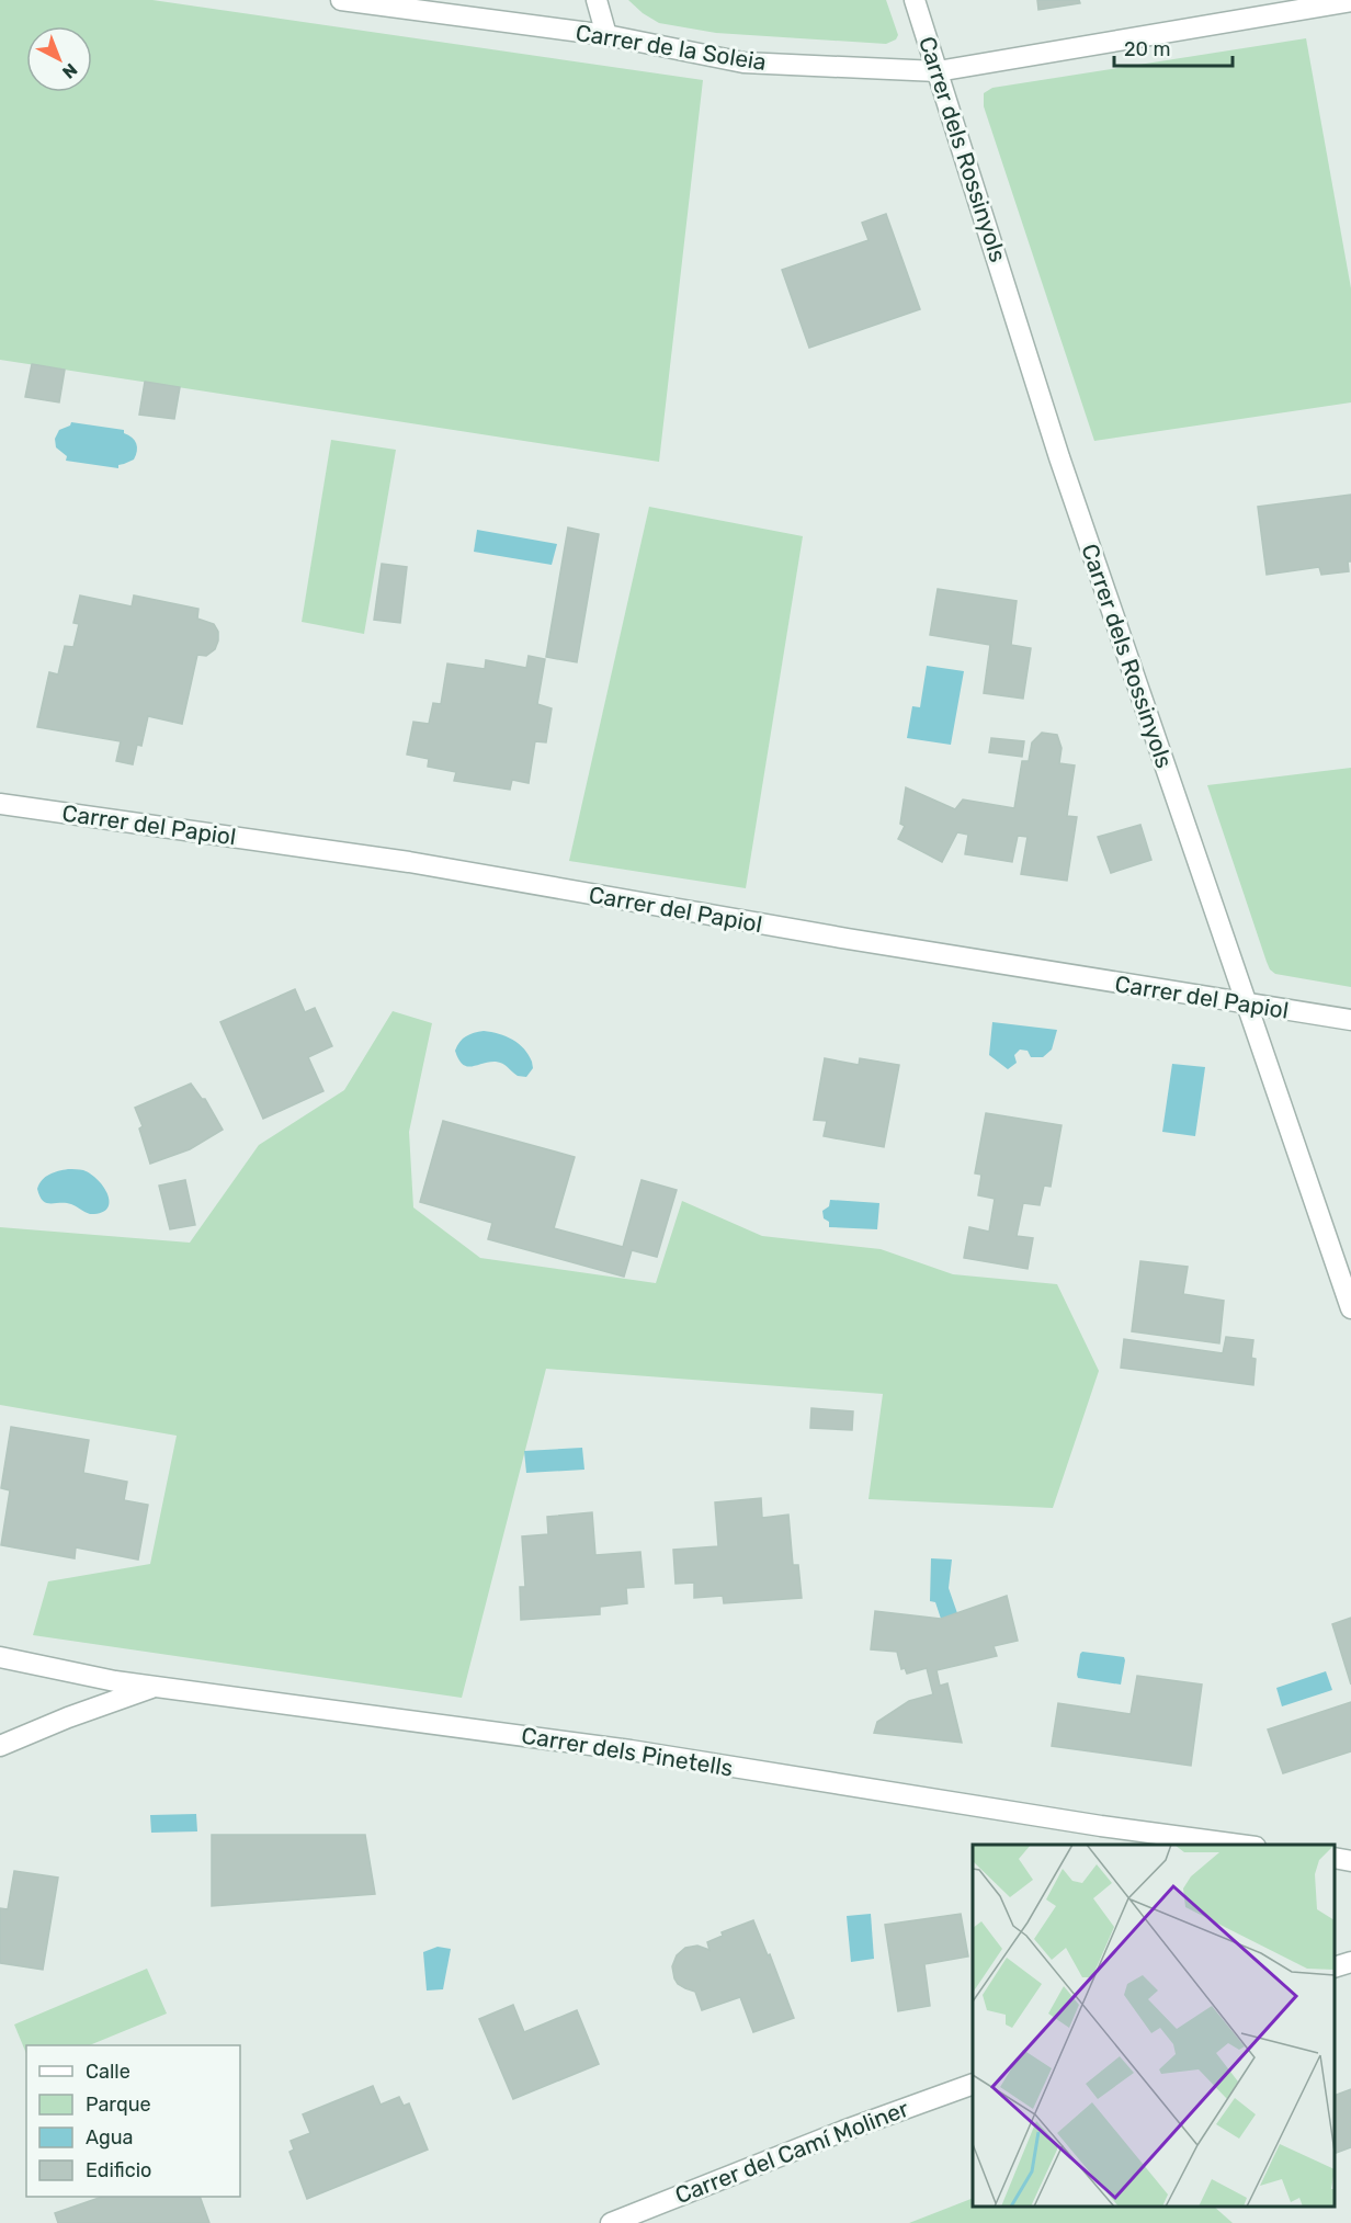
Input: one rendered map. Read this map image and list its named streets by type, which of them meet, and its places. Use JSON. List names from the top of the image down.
{
  "streets": {
    "street": [
      "Carrer de la Soleia",
      "Carrer dels Rossinyols",
      "Carrer del Papiol",
      "Carrer dels Pinetells",
      "Carrer del Camí Moliner"
    ]
  },
  "crossings": [
    ["Carrer de la Soleia", "Carrer dels Rossinyols"],
    ["Carrer dels Rossinyols", "Carrer del Papiol"]
  ],
  "legend": [
    "Calle",
    "Parque",
    "Agua",
    "Edificio"
  ],
  "scale_bar": "20 m",
  "north": "bottom right"
}
